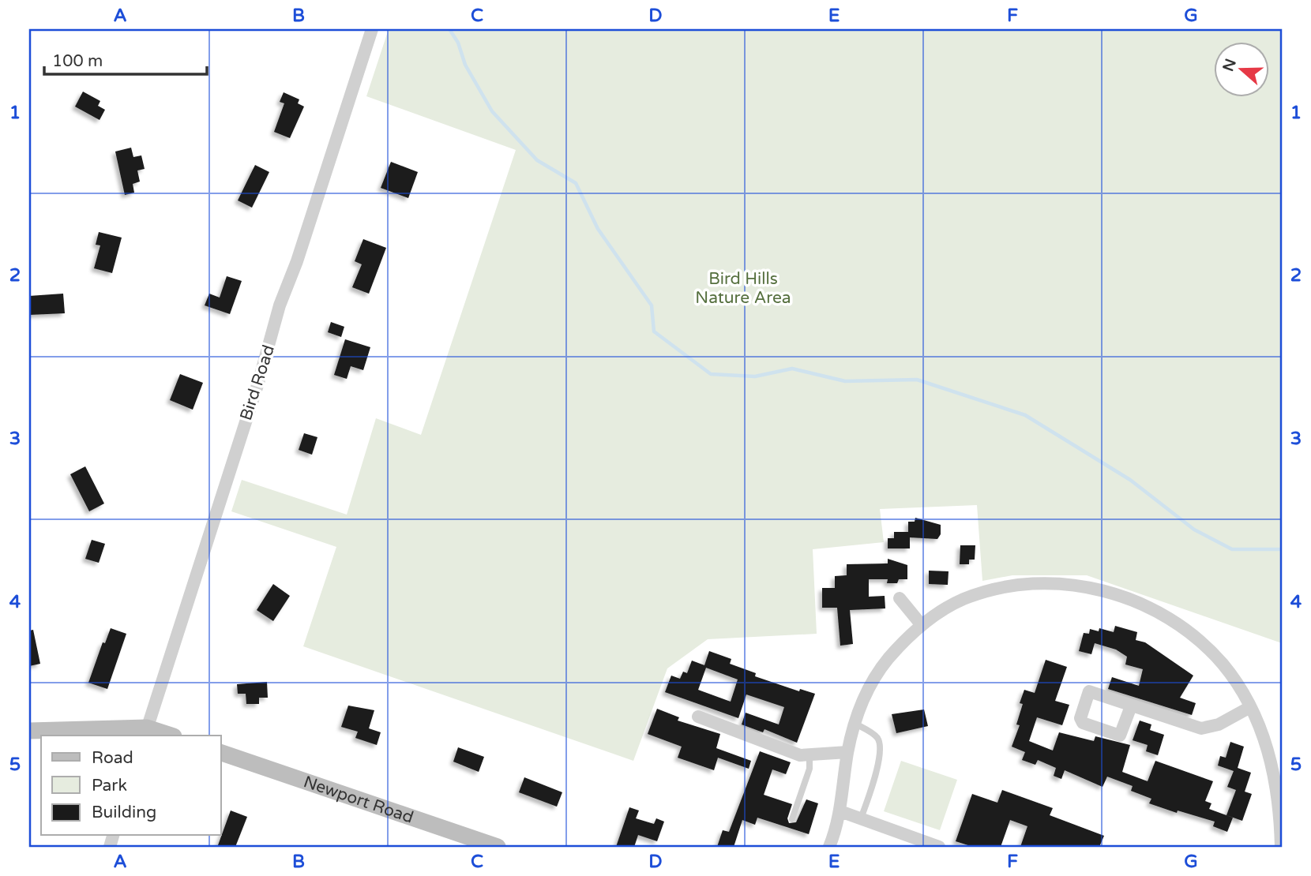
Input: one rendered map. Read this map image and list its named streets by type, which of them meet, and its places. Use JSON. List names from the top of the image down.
{
  "streets": {
    "street": ["Bird Road", "Newport Road"]
  },
  "parks": ["Bird Hills Nature Area"],
  "legend": ["Road", "Park", "Building"],
  "scale_bar": "100 m",
  "north": "left",
  "grid": {
    "columns": [
      "A",
      "B",
      "C",
      "D",
      "E",
      "F",
      "G"
    ],
    "rows": [
      "1",
      "2",
      "3",
      "4",
      "5"
    ]
  }
}
